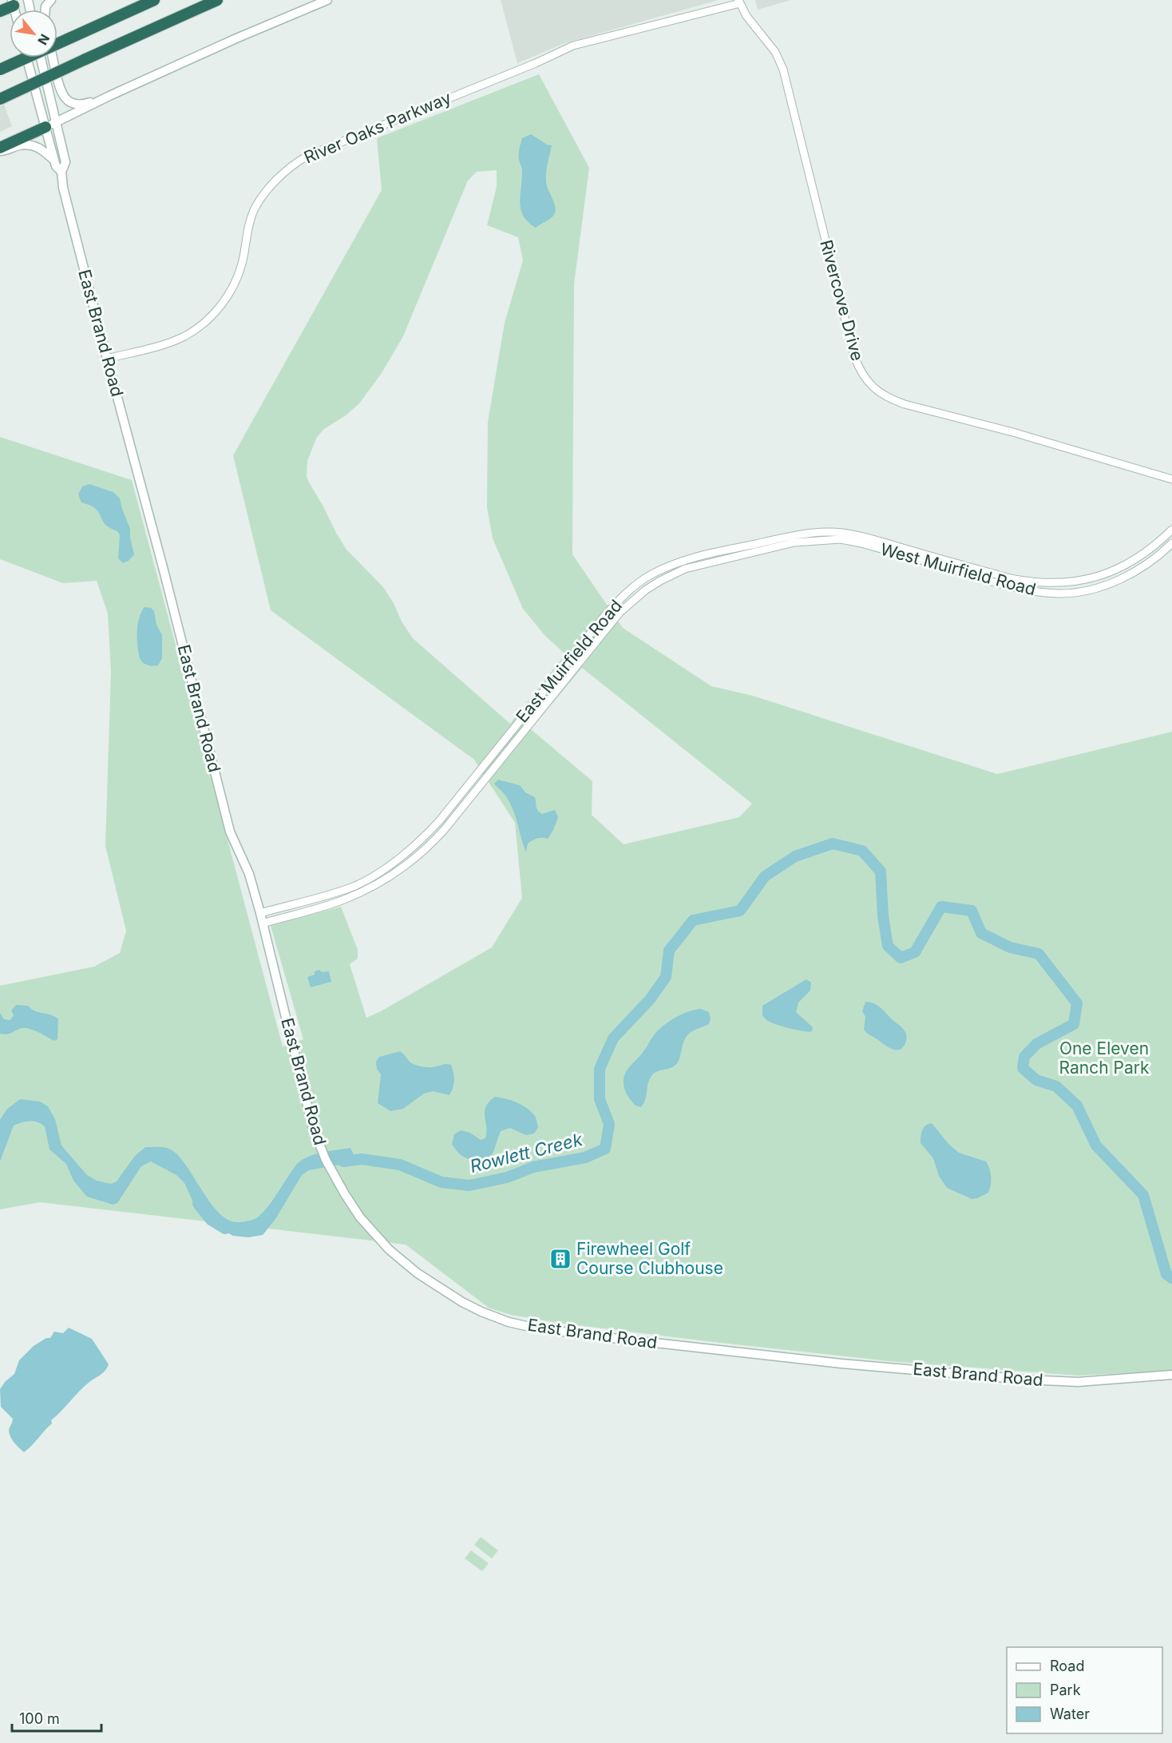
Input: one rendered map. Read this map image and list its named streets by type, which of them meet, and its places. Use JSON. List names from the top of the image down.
{
  "streets": {
    "main road": ["East Brand Road"],
    "street": [
      "River Oaks Parkway",
      "Rivercove Drive",
      "West Muirfield Road",
      "East Muirfield Road"
    ]
  },
  "crossings": [
    ["River Oaks Parkway", "Rivercove Drive"],
    ["River Oaks Parkway", "East Brand Road"],
    ["East Brand Road", "East Muirfield Road"],
    ["West Muirfield Road", "East Muirfield Road"]
  ],
  "water": ["Rowlett Creek"],
  "parks": ["One Eleven Ranch Park"],
  "places": {
    "building": ["Firewheel Golf Course Clubhouse"]
  },
  "legend": ["Road", "Park", "Water"],
  "scale_bar": "100 m",
  "north": "bottom right"
}
